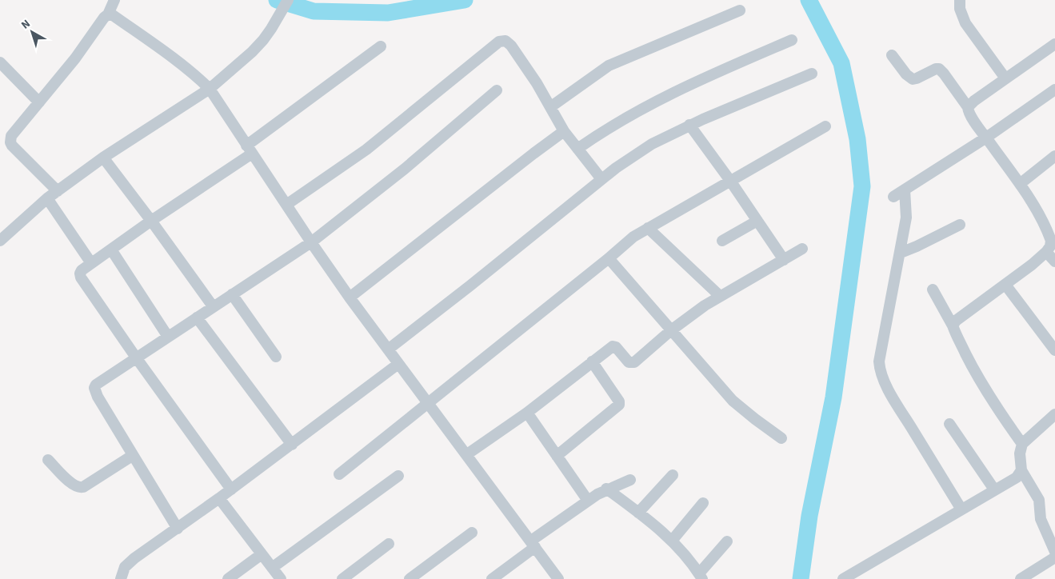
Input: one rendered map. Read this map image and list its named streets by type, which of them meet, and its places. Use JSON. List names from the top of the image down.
{
  "north": "top left"
}
